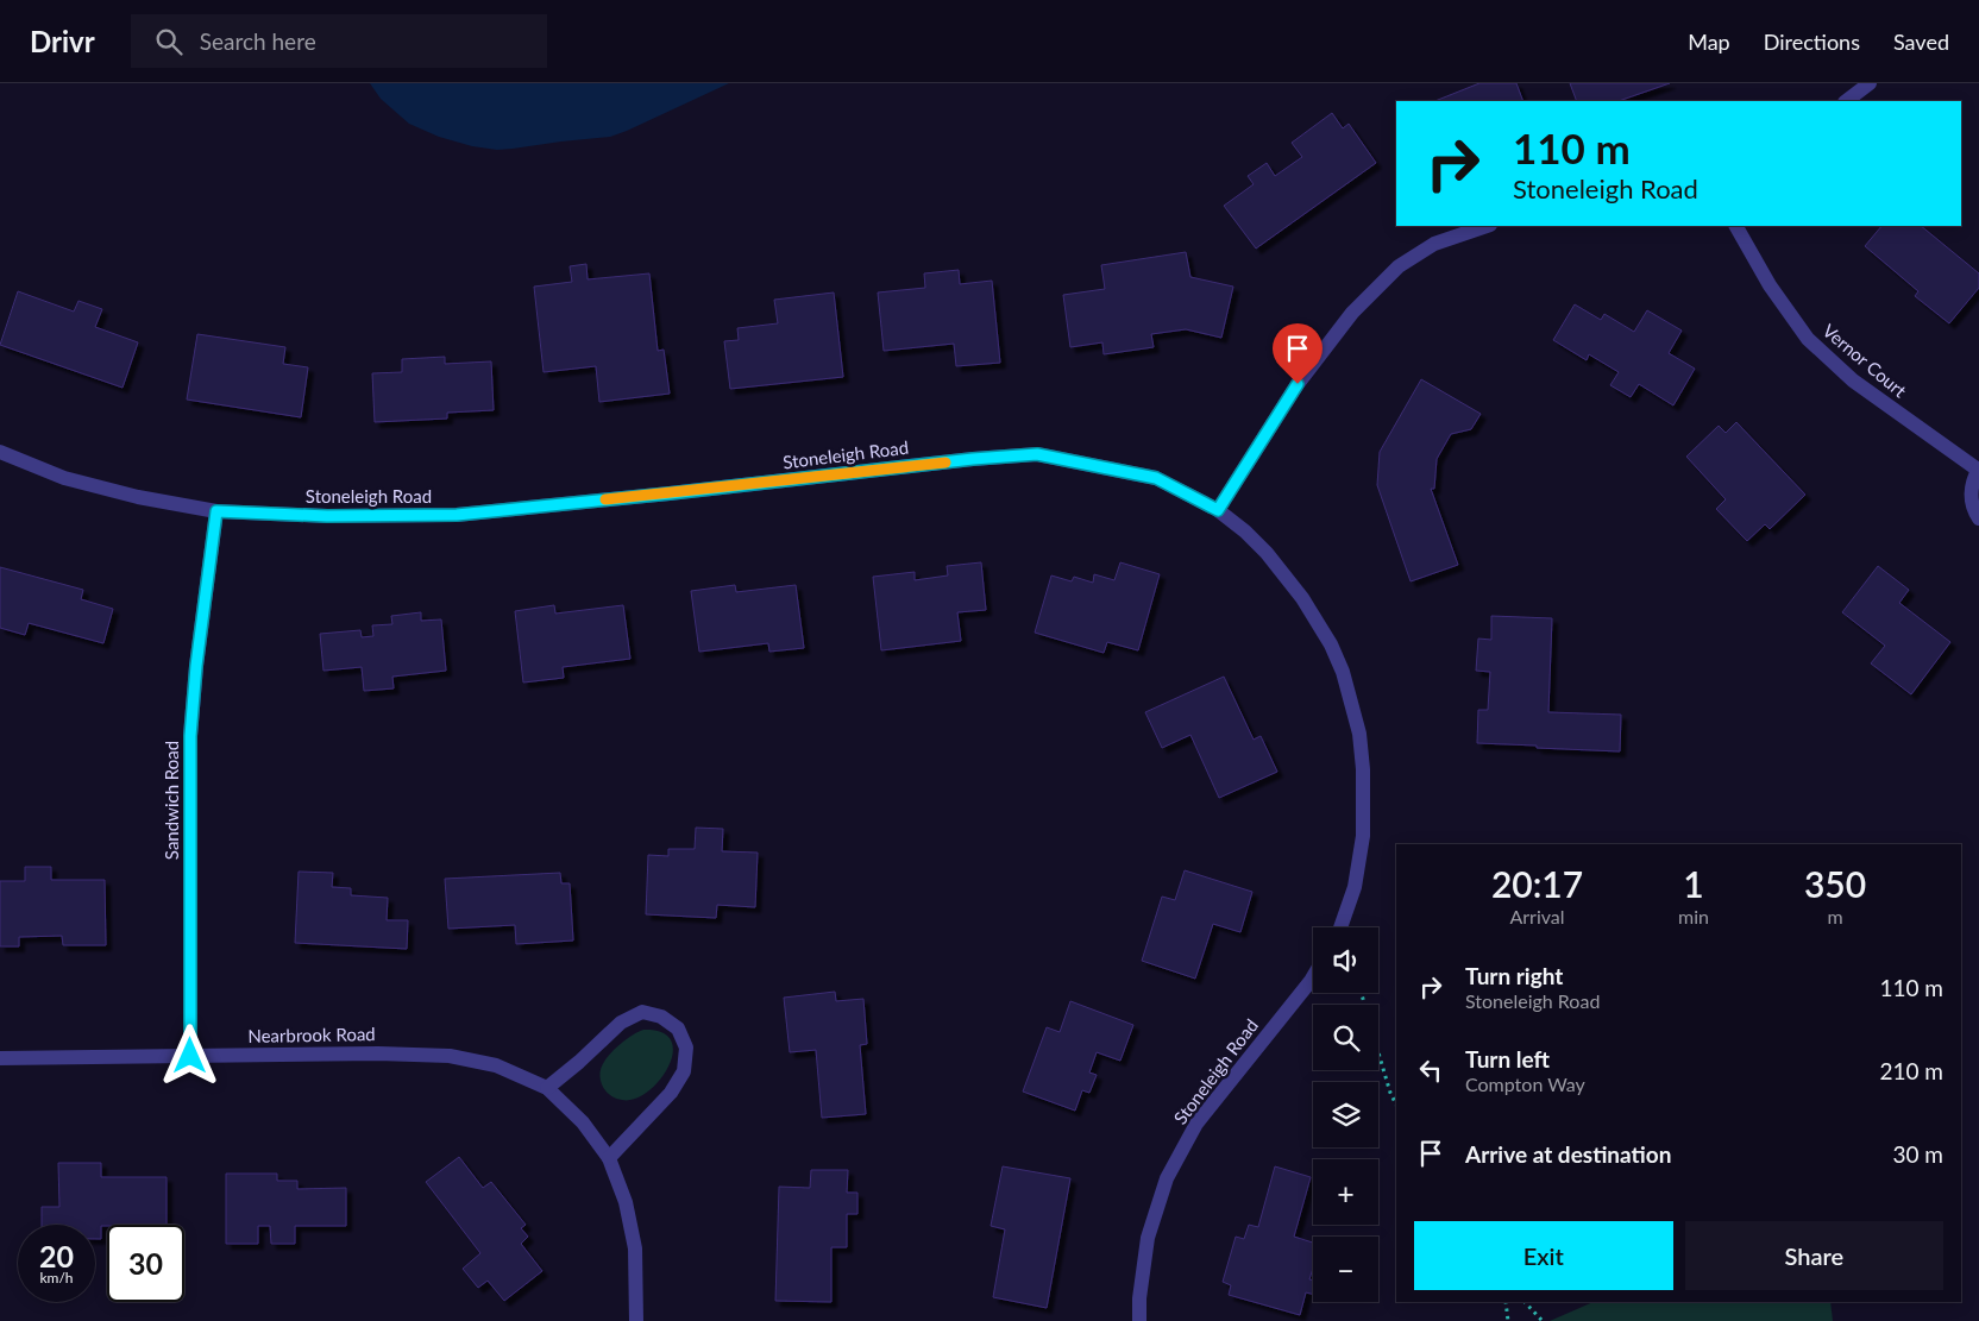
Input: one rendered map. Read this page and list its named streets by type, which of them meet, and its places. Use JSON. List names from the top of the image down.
{
  "streets": {
    "street": [
      "Vernor Court",
      "Stoneleigh Road",
      "Sandwich Road",
      "Nearbrook Road"
    ]
  },
  "crossings": [
    ["Stoneleigh Road", "Sandwich Road"],
    ["Sandwich Road", "Nearbrook Road"]
  ],
  "page": {
    "header": "Drivr",
    "search": "Search here",
    "nav": ["Map", "Directions", "Saved"],
    "turn": ["110 m", "Stoneleigh Road"],
    "eta": [
      "20:17",
      "Arrival",
      "1",
      "min",
      "350",
      "m"
    ],
    "map_buttons": ["+", "−"],
    "list": [
      {
        "name": "Turn right",
        "note": "Stoneleigh Road",
        "value": "110 m"
      },
      {
        "name": "Turn left",
        "note": "Compton Way",
        "value": "210 m"
      },
      {
        "name": "Arrive at destination",
        "value": "30 m"
      }
    ],
    "buttons": ["Exit", "Share"],
    "speed": "20 km/h",
    "limit": "30"
  }
}
